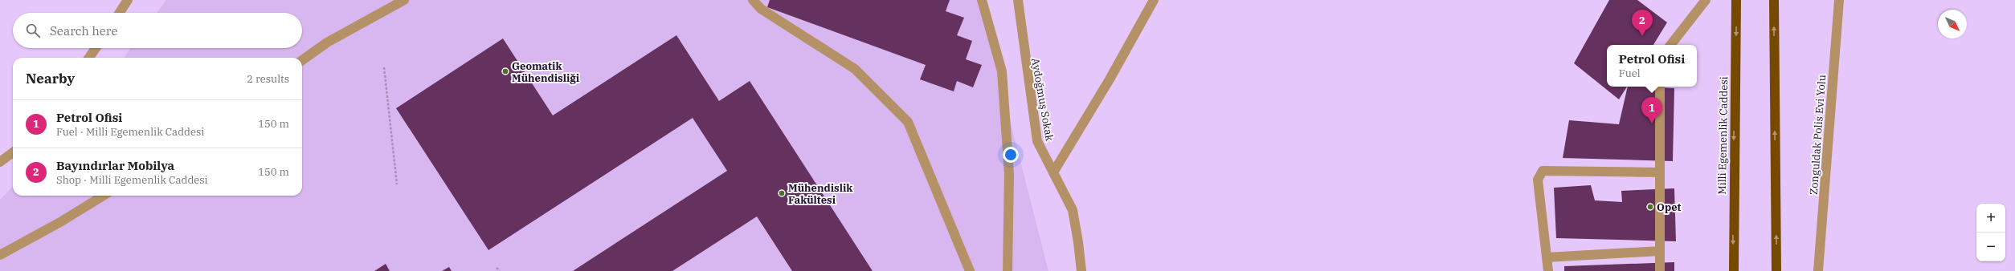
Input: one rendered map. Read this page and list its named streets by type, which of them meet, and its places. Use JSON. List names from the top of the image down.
{
  "streets": {
    "highway": ["Milli Egemenlik Caddesi"],
    "street": ["Aydoğmuş Sokak", "Zonguldak Polis Evi Yolu"]
  },
  "places": ["Geomatik Mühendisliği", "Mühendislik Fakültesi", "Opet"],
  "north": "bottom right",
  "page": {
    "pins": ["2", "1"],
    "search": "Search here",
    "popup": ["Petrol Ofisi", "Fuel"],
    "heading": ["Nearby", "2 results"],
    "list": [
      {
        "mark": "1",
        "name": "Petrol Ofisi",
        "note": "Fuel · Milli Egemenlik Caddesi",
        "value": "150 m"
      },
      {
        "mark": "2",
        "name": "Bayındırlar Mobilya",
        "note": "Shop · Milli Egemenlik Caddesi",
        "value": "150 m"
      }
    ],
    "map_buttons": ["+", "−"]
  }
}
